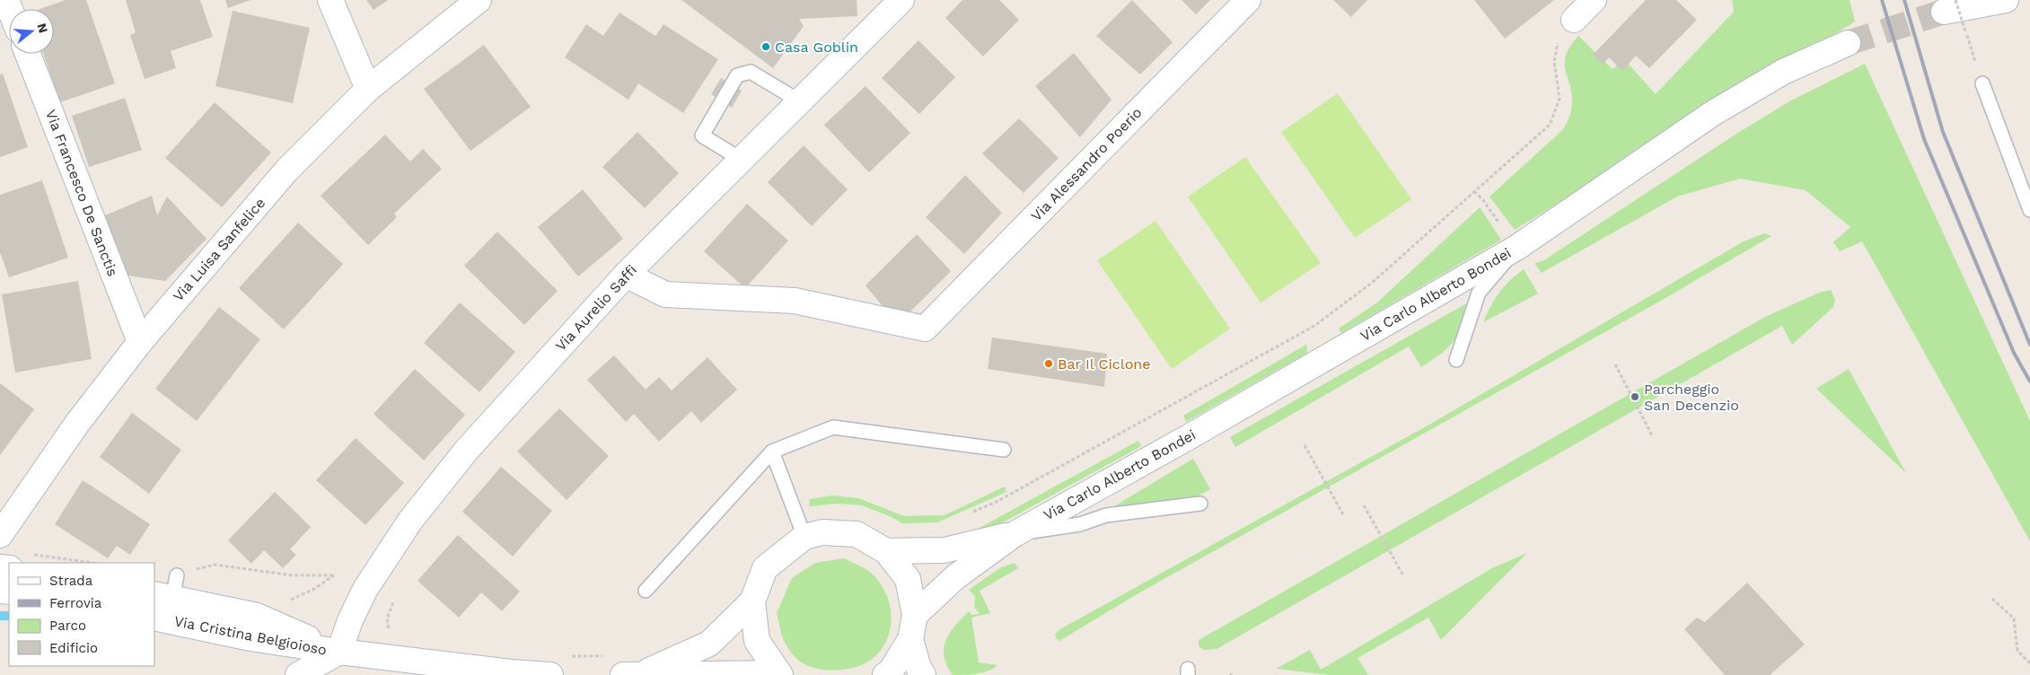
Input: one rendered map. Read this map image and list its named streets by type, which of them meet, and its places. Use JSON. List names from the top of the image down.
{
  "streets": {
    "street": [
      "Via Alessandro Poerio",
      "Via Francesco De Sanctis",
      "Via Luisa Sanfelice",
      "Via Carlo Alberto Bondei",
      "Via Aurelio Saffi",
      "Via Cristina Belgioioso"
    ]
  },
  "crossings": [
    ["Via Alessandro Poerio", "Via Aurelio Saffi"],
    ["Via Francesco De Sanctis", "Via Luisa Sanfelice"],
    ["Via Aurelio Saffi", "Via Cristina Belgioioso"]
  ],
  "places": ["Casa Goblin", "Bar Il Ciclone", "Parcheggio San Decenzio"],
  "legend": [
    "Strada",
    "Ferrovia",
    "Parco",
    "Edificio"
  ],
  "north": "right"
}
